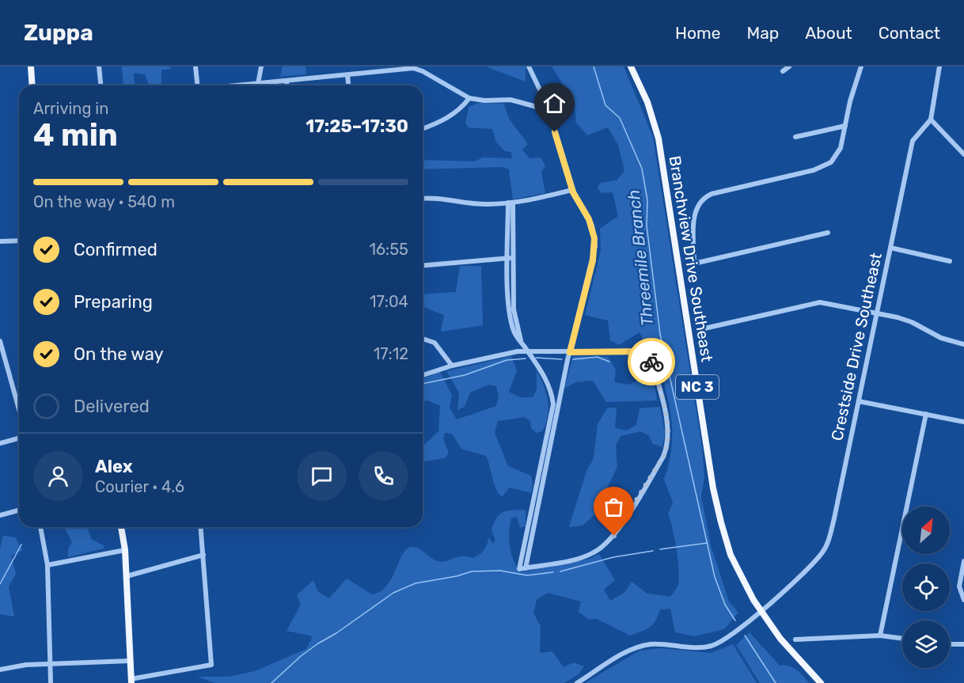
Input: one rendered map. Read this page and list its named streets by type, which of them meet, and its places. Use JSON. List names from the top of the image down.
{
  "streets": {
    "main road": ["Branchview Drive Southeast", "NC 3"],
    "street": ["Crestside Drive Southeast"]
  },
  "crossings": [
    ["Branchview Drive Southeast", "Crestside Drive Southeast"]
  ],
  "water": ["Threemile Branch"],
  "north": "top right",
  "page": {
    "header": "Zuppa",
    "nav": [
      "Home",
      "Map",
      "About",
      "Contact"
    ],
    "heading": ["4 min", "Arriving in", "17:25–17:30"],
    "panel": ["Alex", "Courier · 4.6"],
    "bar": "On the way · 540 m",
    "list": [
      ["Confirmed", "16:55"],
      ["Preparing", "17:04"],
      ["On the way", "17:12"],
      "Delivered"
    ]
  }
}
